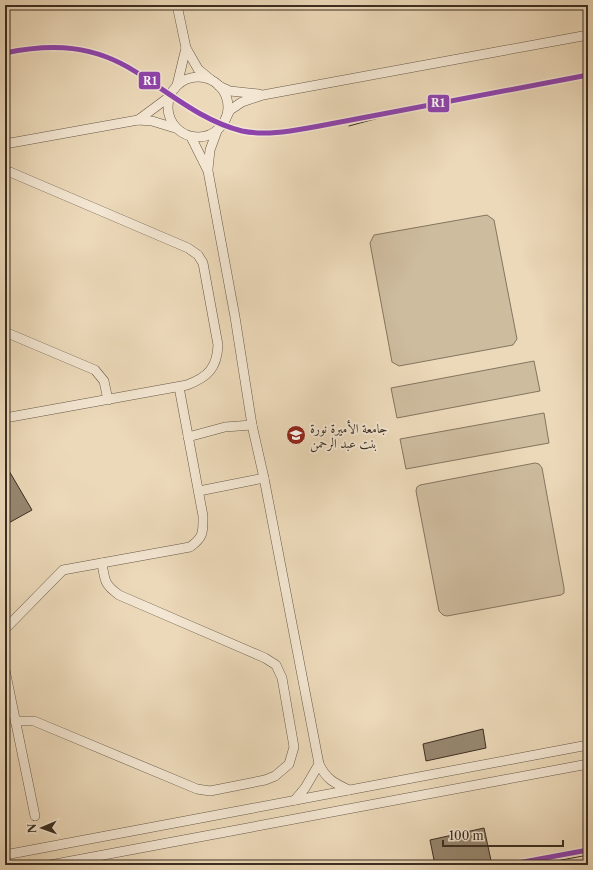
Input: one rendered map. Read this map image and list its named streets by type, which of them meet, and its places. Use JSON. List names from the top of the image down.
{
  "places": {
    "school or university": ["جامعة الأميرة نورة بنت عبد الرحمن"]
  },
  "lines": ["transit line R1"],
  "scale_bar": "100 m",
  "north": "left"
}
